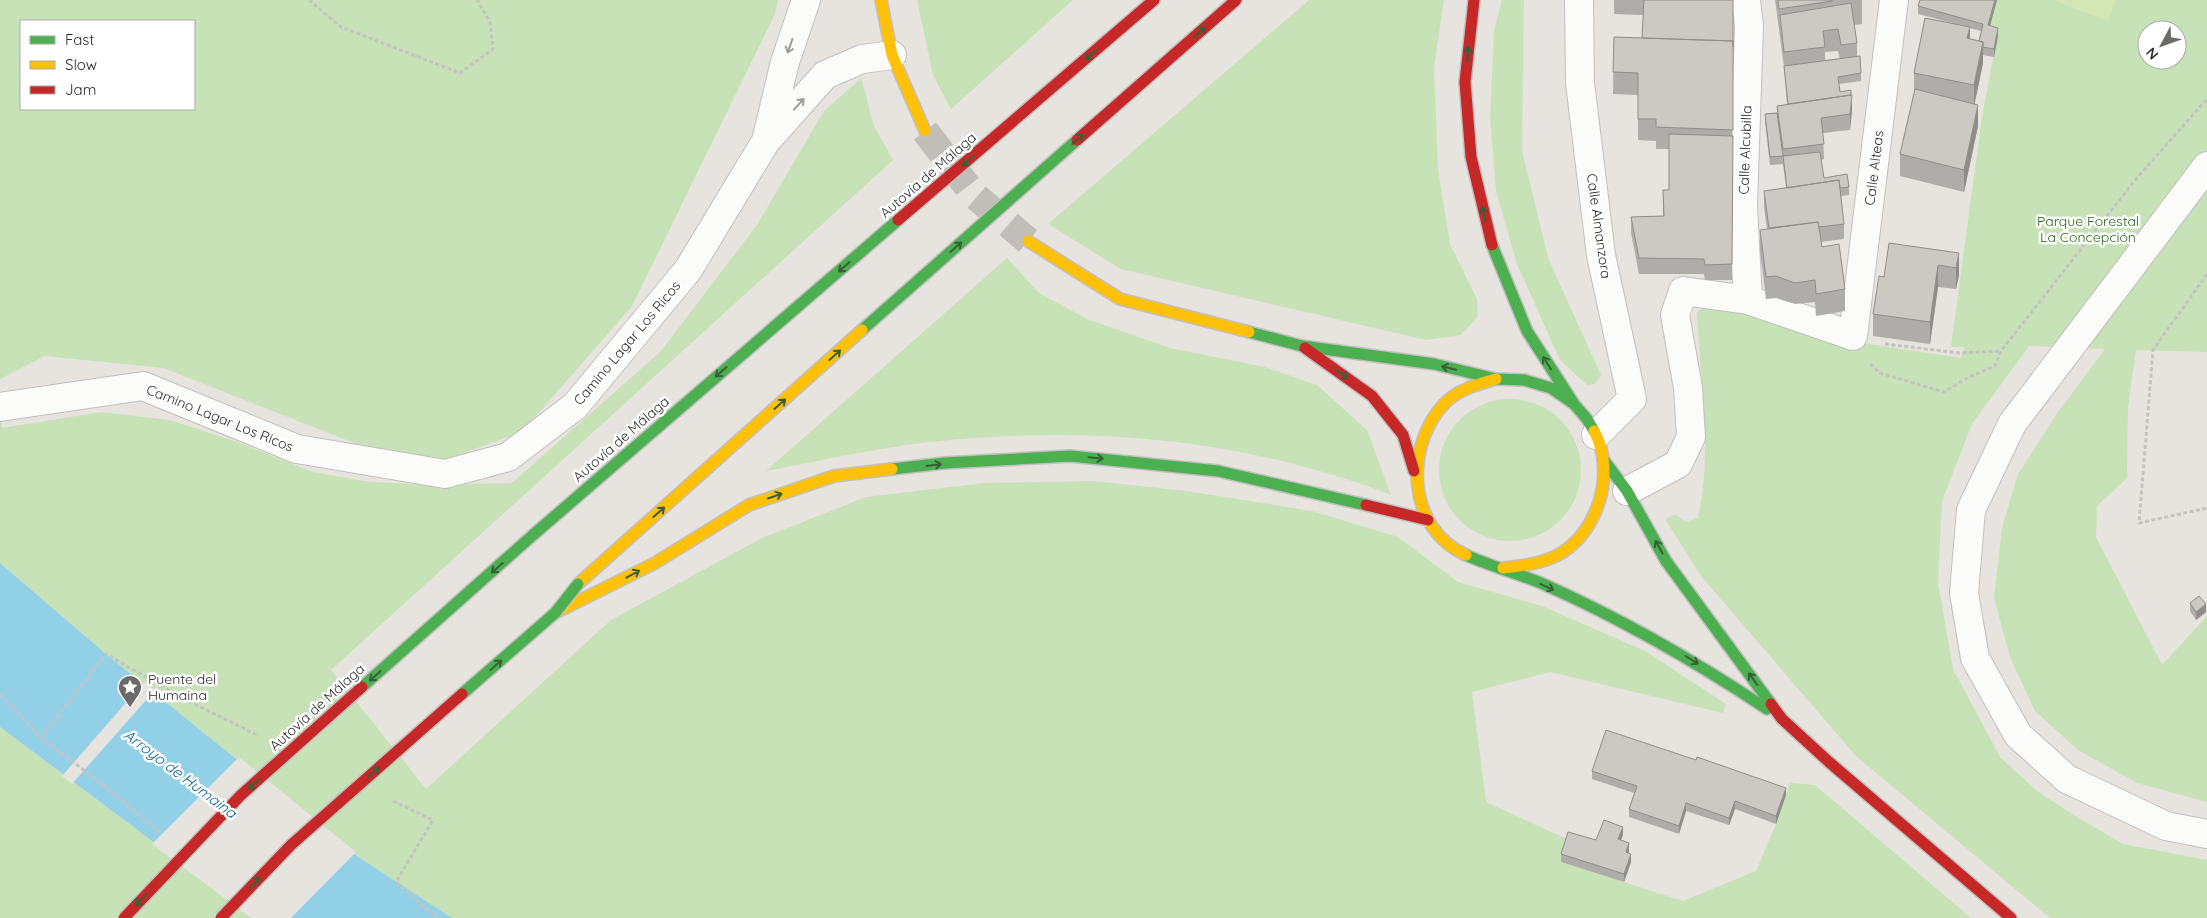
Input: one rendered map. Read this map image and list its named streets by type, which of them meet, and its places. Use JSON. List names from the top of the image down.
{
  "streets": {
    "main road": ["Autovía de Málaga"],
    "street": [
      "Calle Alcubilla",
      "Calle Alteas",
      "Calle Almanzora",
      "Camino Lagar Los Ricos"
    ]
  },
  "water": ["Arroyo de Humaina"],
  "parks": ["Parque Forestal La Concepción"],
  "places": {
    "place": ["Puente del Humaina"]
  },
  "legend": ["Fast", "Slow", "Jam"],
  "north": "bottom left"
}
